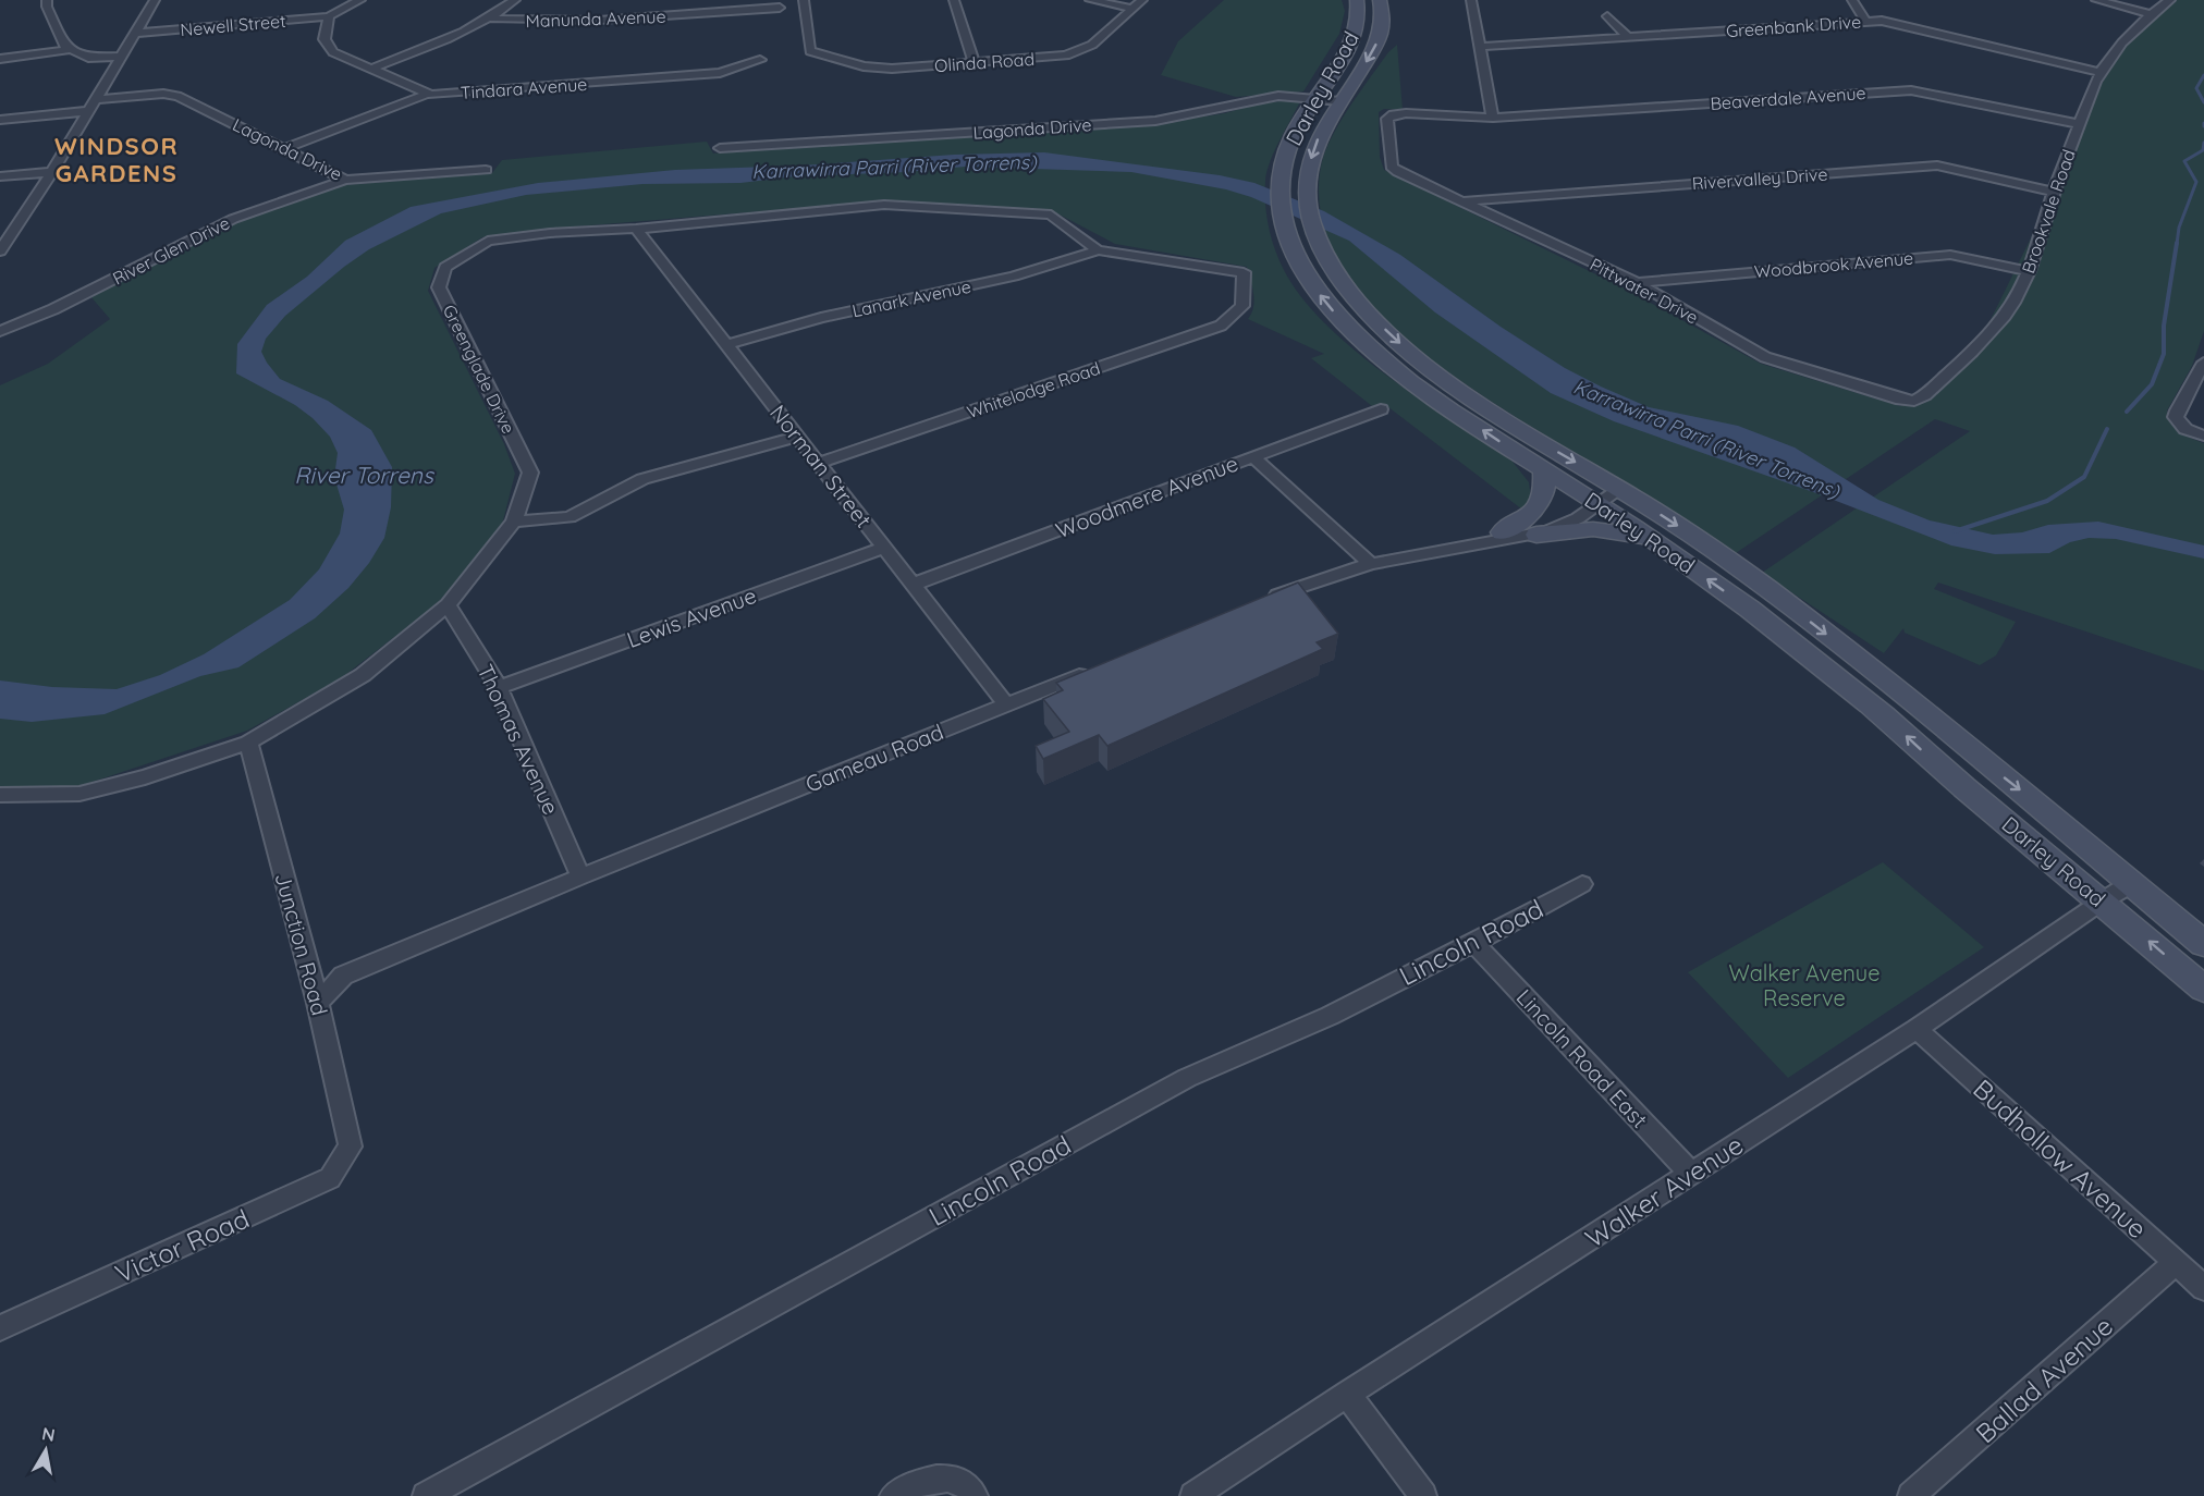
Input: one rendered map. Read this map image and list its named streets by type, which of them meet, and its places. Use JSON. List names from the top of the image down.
{
  "streets": {
    "main road": ["Darley Road"],
    "street": [
      "Manunda Avenue",
      "Newell Street",
      "Greenbank Drive",
      "Olinda Road",
      "Tindara Avenue",
      "Beaverdale Avenue",
      "Lagonda Drive",
      "Rivervalley Drive",
      "Brookvale Road",
      "River Glen Drive",
      "Woodbrook Avenue",
      "Pittwater Drive",
      "Lanark Avenue",
      "Greenglade Drive",
      "Whitelodge Road",
      "Norman Street",
      "Woodmere Avenue",
      "Lewis Avenue",
      "Thomas Avenue",
      "Gameau Road",
      "Lincoln Road",
      "Junction Road",
      "Lincoln Road East",
      "Budhollow Avenue",
      "Walker Avenue",
      "Victor Road",
      "Ballad Avenue"
    ]
  },
  "crossings": [
    ["Newell Street", "Tindara Avenue"],
    ["Greenbank Drive", "Brookvale Road"],
    ["Darley Road", "Lagonda Drive"],
    ["Darley Road", "Walker Avenue"],
    ["Beaverdale Avenue", "Brookvale Road"],
    ["Beaverdale Avenue", "Pittwater Drive"],
    ["Lagonda Drive", "River Glen Drive"],
    ["Rivervalley Drive", "Brookvale Road"],
    ["Rivervalley Drive", "Pittwater Drive"],
    ["Brookvale Road", "Woodbrook Avenue"],
    ["Brookvale Road", "Pittwater Drive"],
    ["Woodbrook Avenue", "Pittwater Drive"],
    ["Lanark Avenue", "Greenglade Drive"],
    ["Lanark Avenue", "Norman Street"],
    ["Greenglade Drive", "Whitelodge Road"],
    ["Greenglade Drive", "Norman Street"],
    ["Greenglade Drive", "Thomas Avenue"],
    ["Greenglade Drive", "Junction Road"],
    ["Whitelodge Road", "Norman Street"],
    ["Norman Street", "Woodmere Avenue"],
    ["Norman Street", "Lewis Avenue"],
    ["Norman Street", "Gameau Road"],
    ["Lewis Avenue", "Thomas Avenue"],
    ["Thomas Avenue", "Gameau Road"],
    ["Gameau Road", "Junction Road"],
    ["Lincoln Road", "Lincoln Road East"],
    ["Junction Road", "Victor Road"],
    ["Lincoln Road East", "Walker Avenue"],
    ["Budhollow Avenue", "Walker Avenue"],
    ["Budhollow Avenue", "Ballad Avenue"]
  ],
  "districts": ["WINDSOR GARDENS"],
  "water": ["Karrawirra Parri (River Torrens)", "River Torrens"],
  "parks": ["Walker Avenue Reserve"],
  "north": "top"
}
